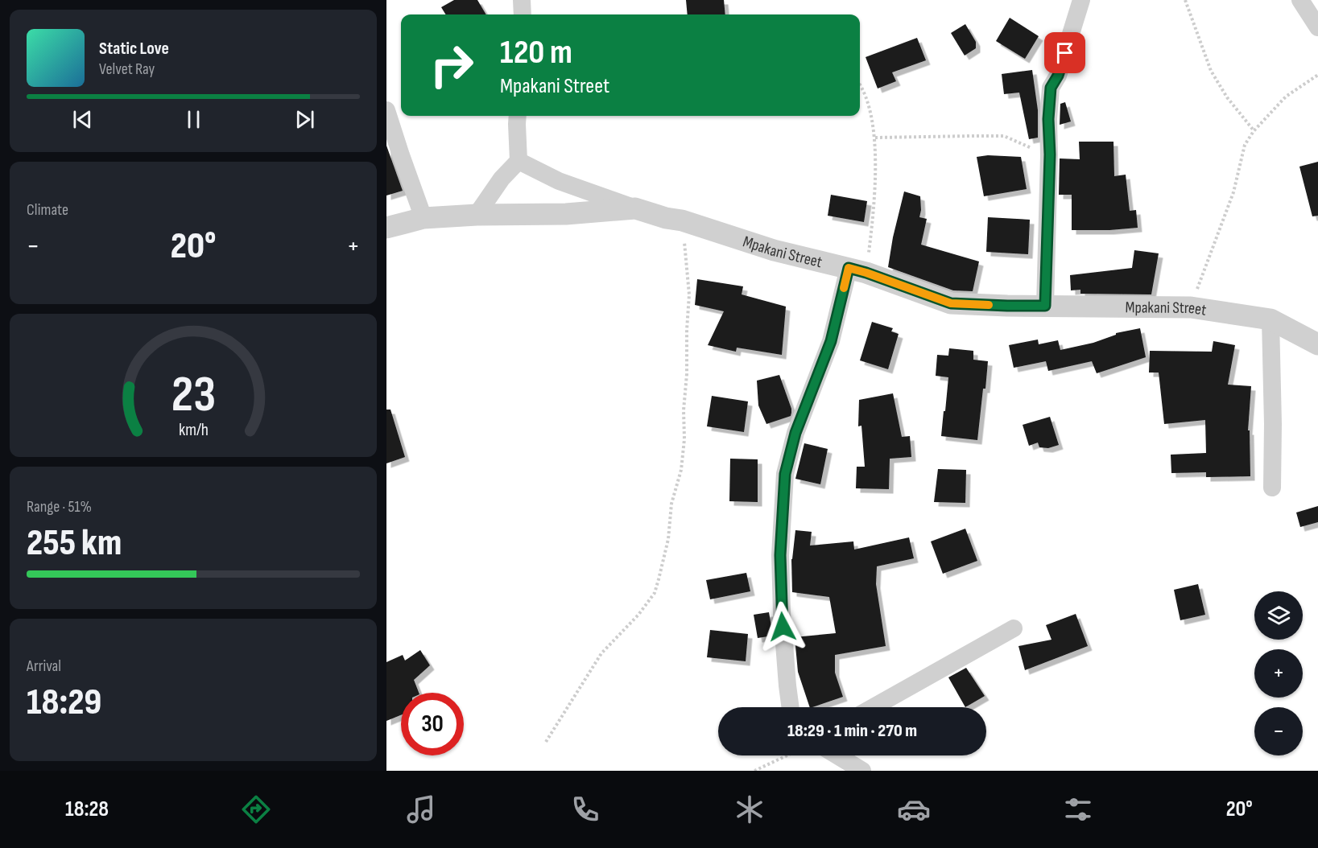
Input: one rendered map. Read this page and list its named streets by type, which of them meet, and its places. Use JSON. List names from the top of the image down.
{
  "streets": {
    "street": ["Mpakani Street"]
  },
  "page": {
    "turn": ["120 m", "Mpakani Street"],
    "song": ["Static Love", "Velvet Ray"],
    "tile": [
      "Climate",
      ["Range · 51%", "255 km"],
      ["Arrival", "18:29"]
    ],
    "heat": ["−", "20°", "+"],
    "map_buttons": ["+", "−"],
    "limit": "30",
    "trip": "18:29 · 1 min · 270 m",
    "tabs": ["18:28", "20°"],
    "gauge": ["23", "km/h"]
  }
}
